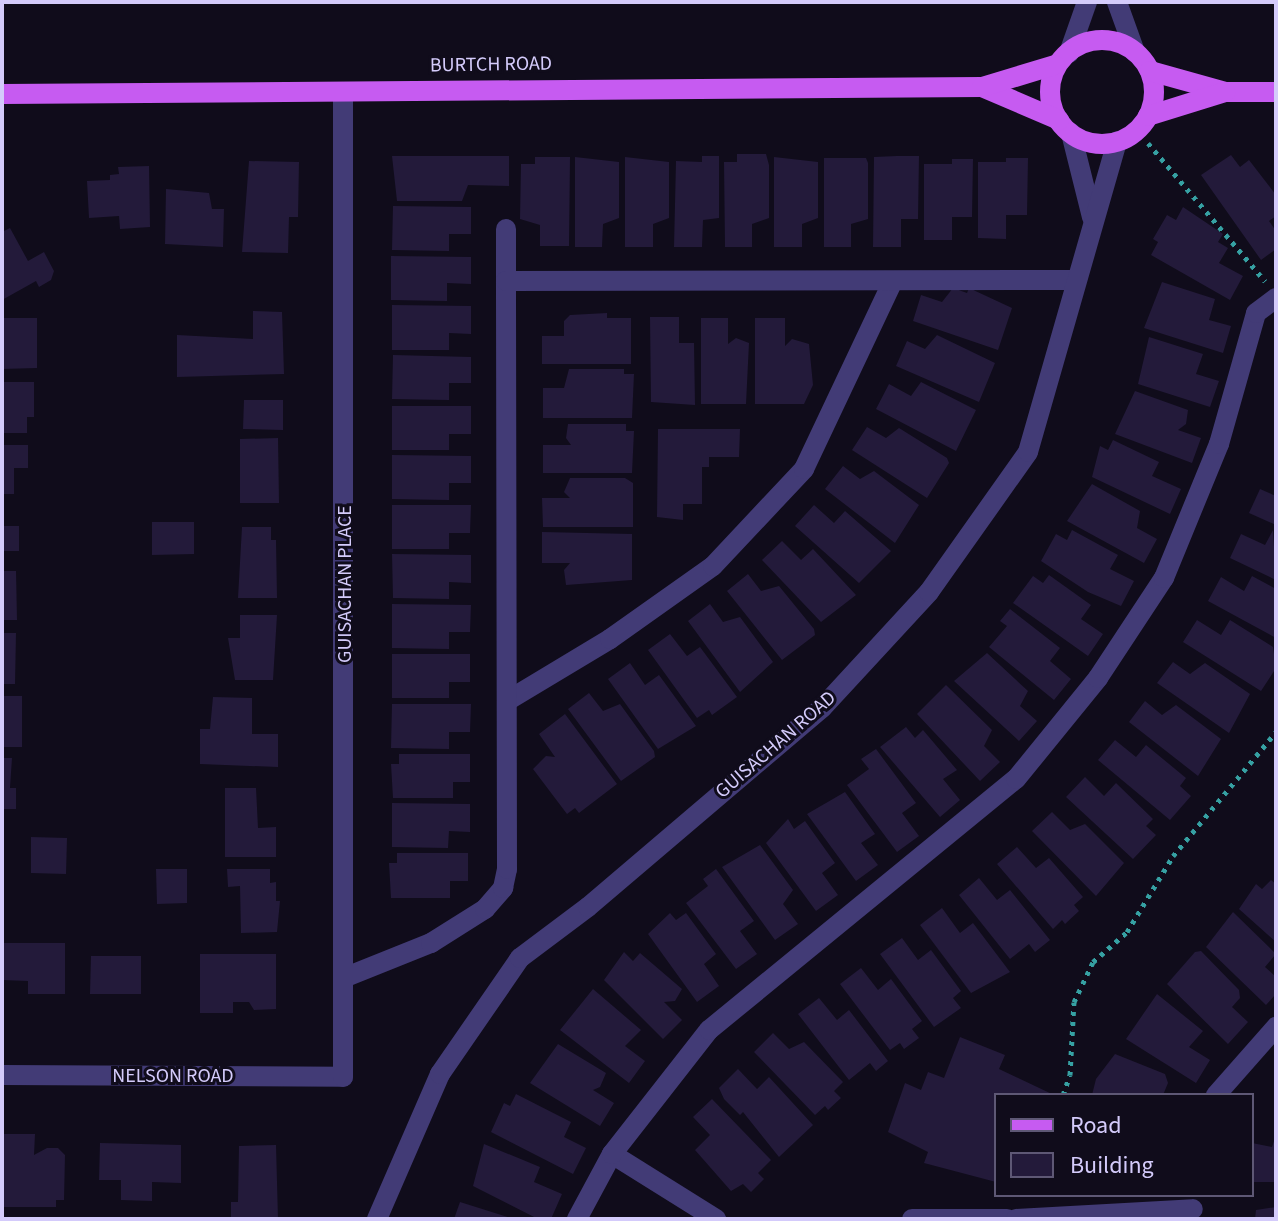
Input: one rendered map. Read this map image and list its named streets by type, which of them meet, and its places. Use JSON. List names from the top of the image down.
{
  "streets": {
    "main road": ["BURTCH ROAD"],
    "street": ["GUISACHAN PLACE", "GUISACHAN ROAD", "NELSON ROAD"]
  },
  "crossings": [
    ["BURTCH ROAD", "GUISACHAN PLACE"],
    ["BURTCH ROAD", "GUISACHAN ROAD"],
    ["GUISACHAN PLACE", "NELSON ROAD"]
  ],
  "legend": ["Road", "Building"]
}
